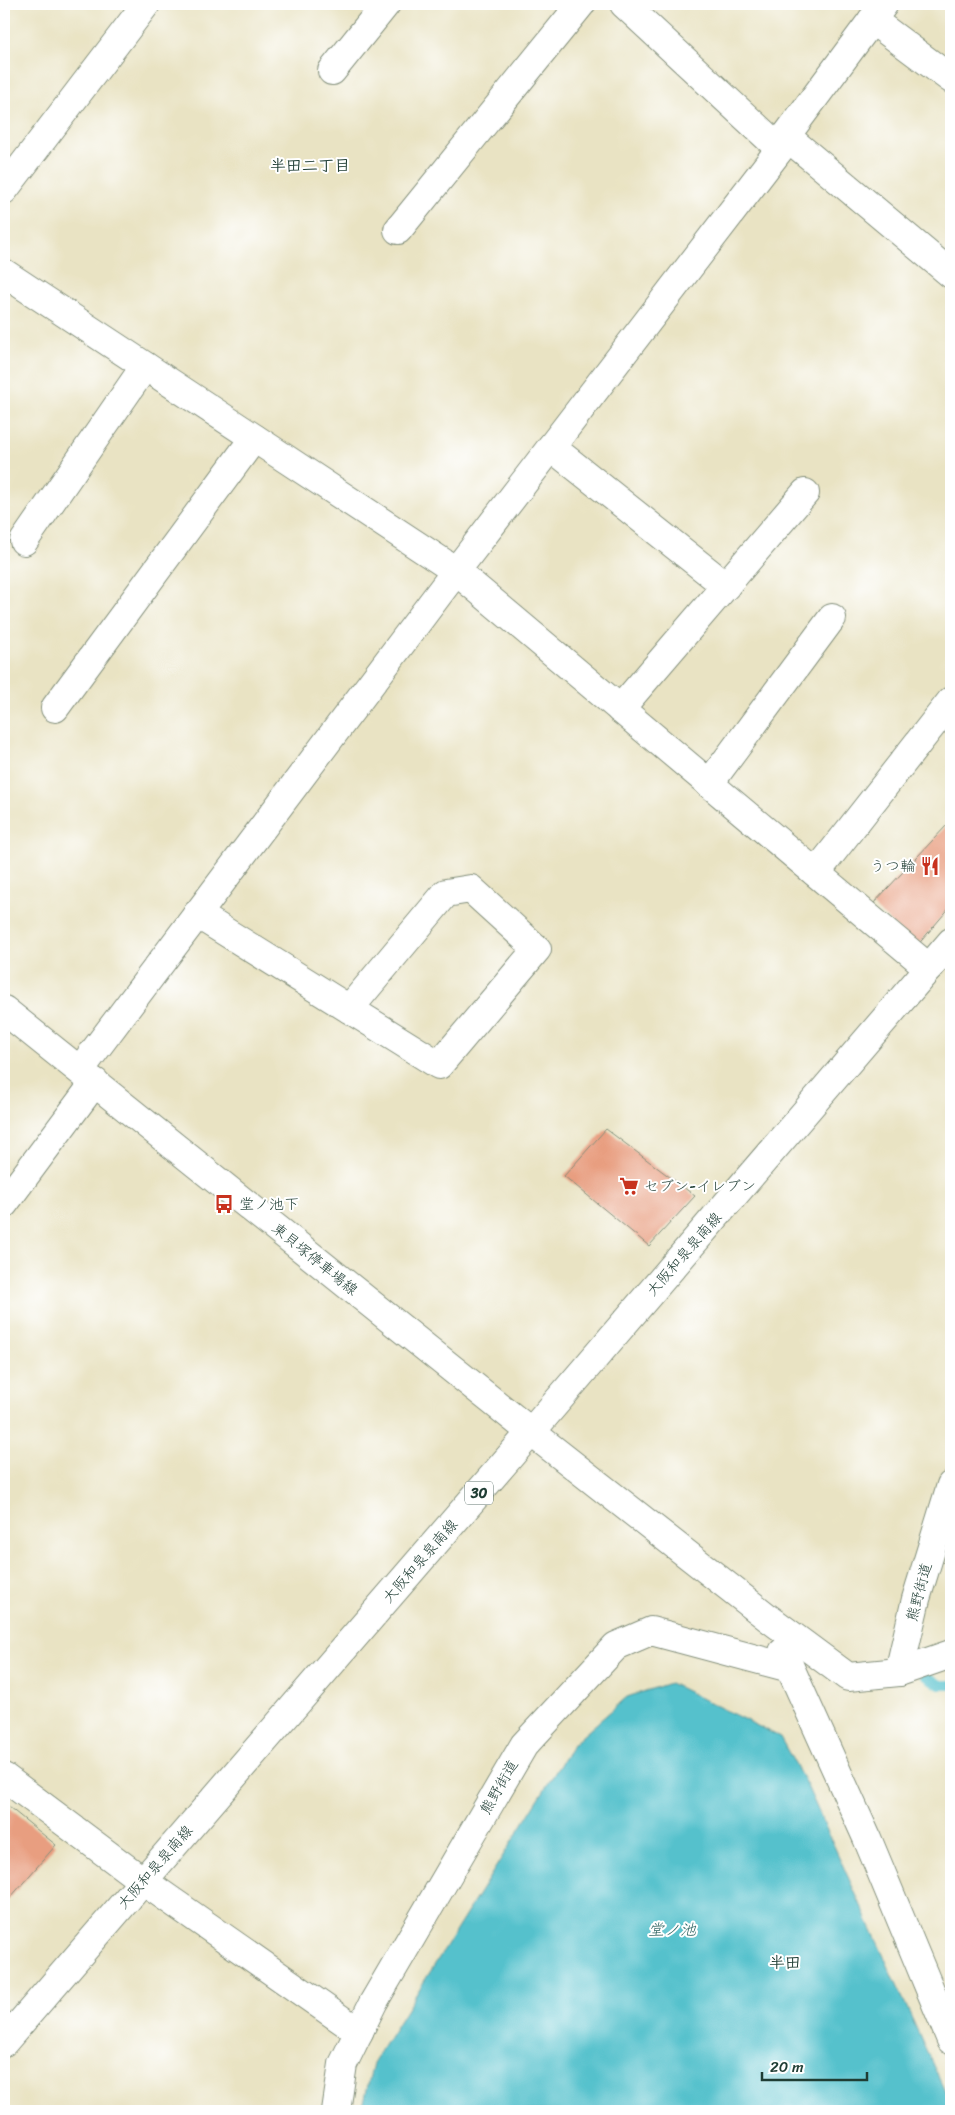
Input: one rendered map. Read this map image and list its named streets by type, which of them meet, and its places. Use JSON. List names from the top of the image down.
{
  "streets": {
    "street": [
      "大阪和泉泉南線",
      "東貝塚停車場線",
      "30",
      "熊野街道"
    ]
  },
  "crossings": [
    ["大阪和泉泉南線", "東貝塚停車場線"],
    ["東貝塚停車場線", "熊野街道"]
  ],
  "districts": ["半田二丁目", "半田"],
  "water": ["堂ノ池"],
  "places": {
    "restaurant": ["うつ輪"],
    "supermarket": ["セブン-イレブン"],
    "bus stop": ["堂ノ池下"]
  },
  "scale_bar": "20 m"
}
